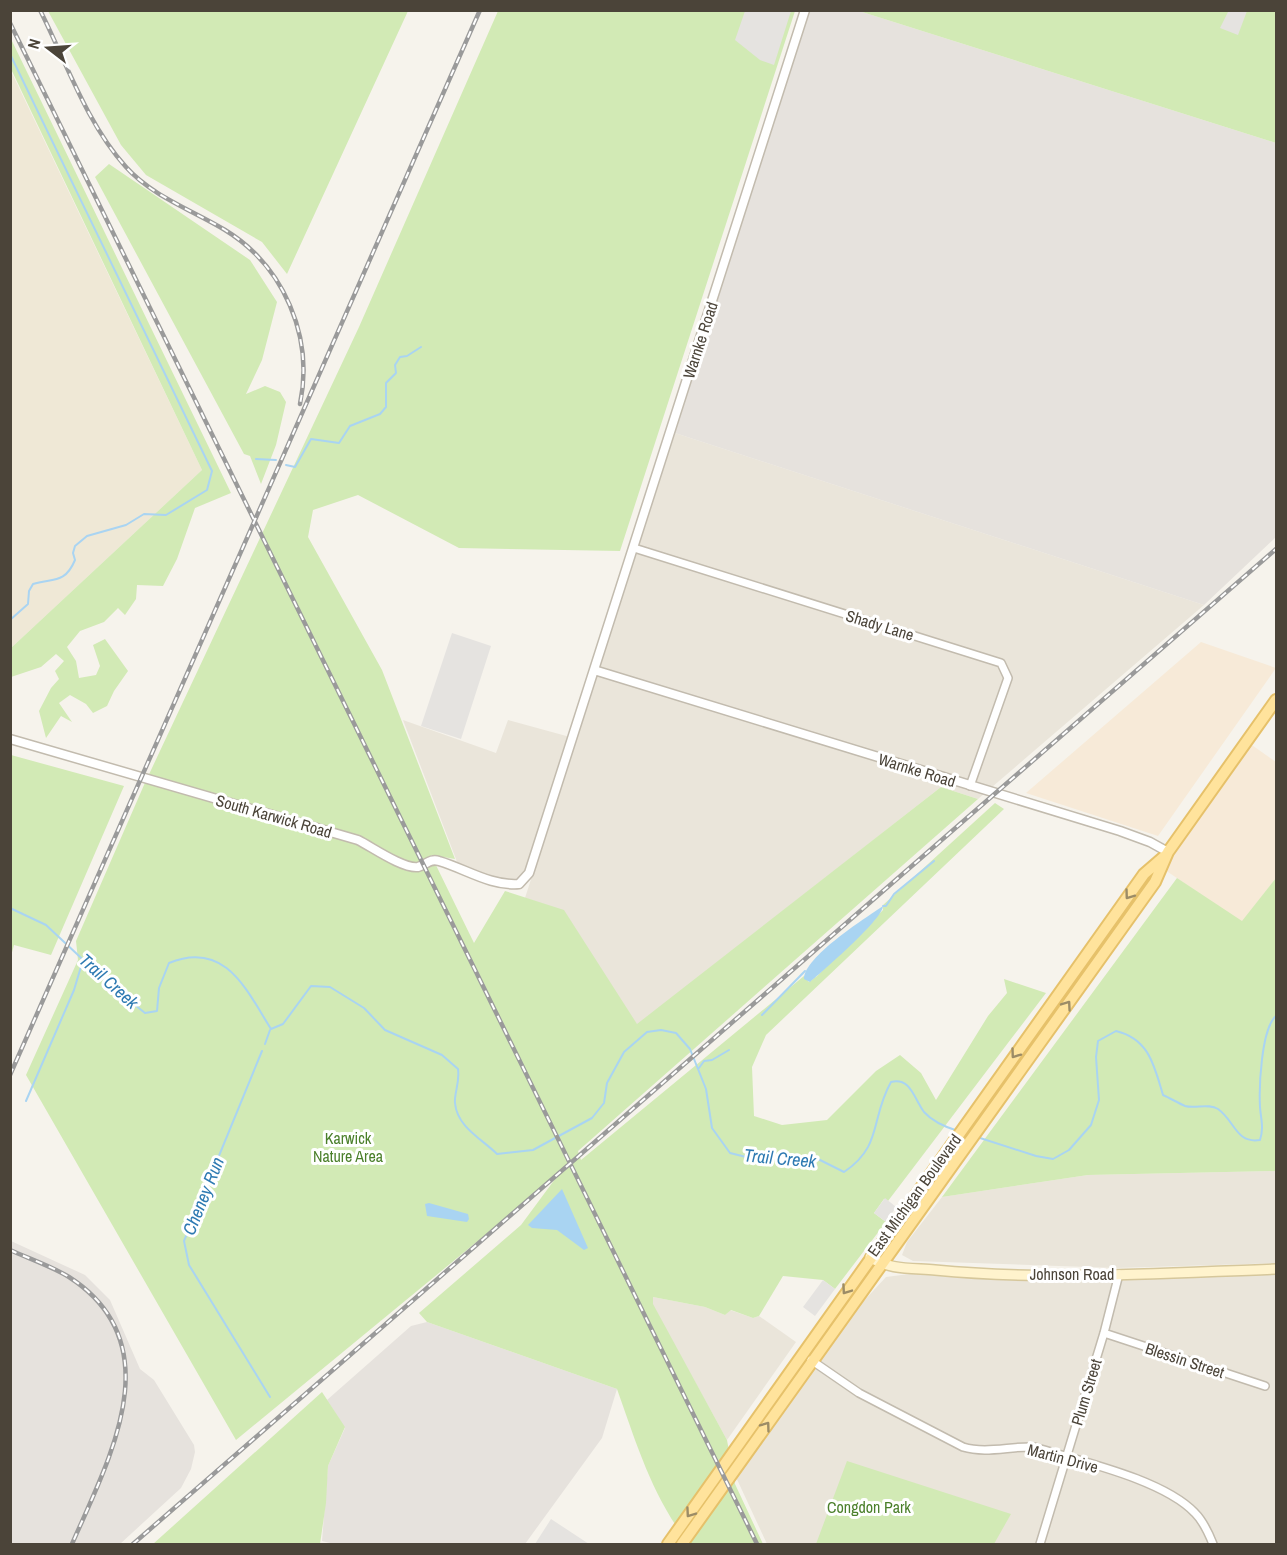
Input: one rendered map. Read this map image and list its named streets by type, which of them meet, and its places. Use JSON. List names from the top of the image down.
{
  "streets": {
    "main road": ["East Michigan Boulevard", "Johnson Road"],
    "street": [
      "Warnke Road",
      "Shady Lane",
      "South Karwick Road",
      "Blessin Street",
      "Plum Street",
      "Martin Drive"
    ]
  },
  "crossings": [
    ["Warnke Road", "Shady Lane"],
    ["Warnke Road", "South Karwick Road"],
    ["Warnke Road", "East Michigan Boulevard"],
    ["East Michigan Boulevard", "Johnson Road"],
    ["East Michigan Boulevard", "Martin Drive"],
    ["Johnson Road", "Plum Street"],
    ["Blessin Street", "Plum Street"],
    ["Plum Street", "Martin Drive"]
  ],
  "water": ["Trail Creek", "Cheney Run"],
  "parks": ["Karwick Nature Area", "Congdon Park"],
  "north": "left"
}
